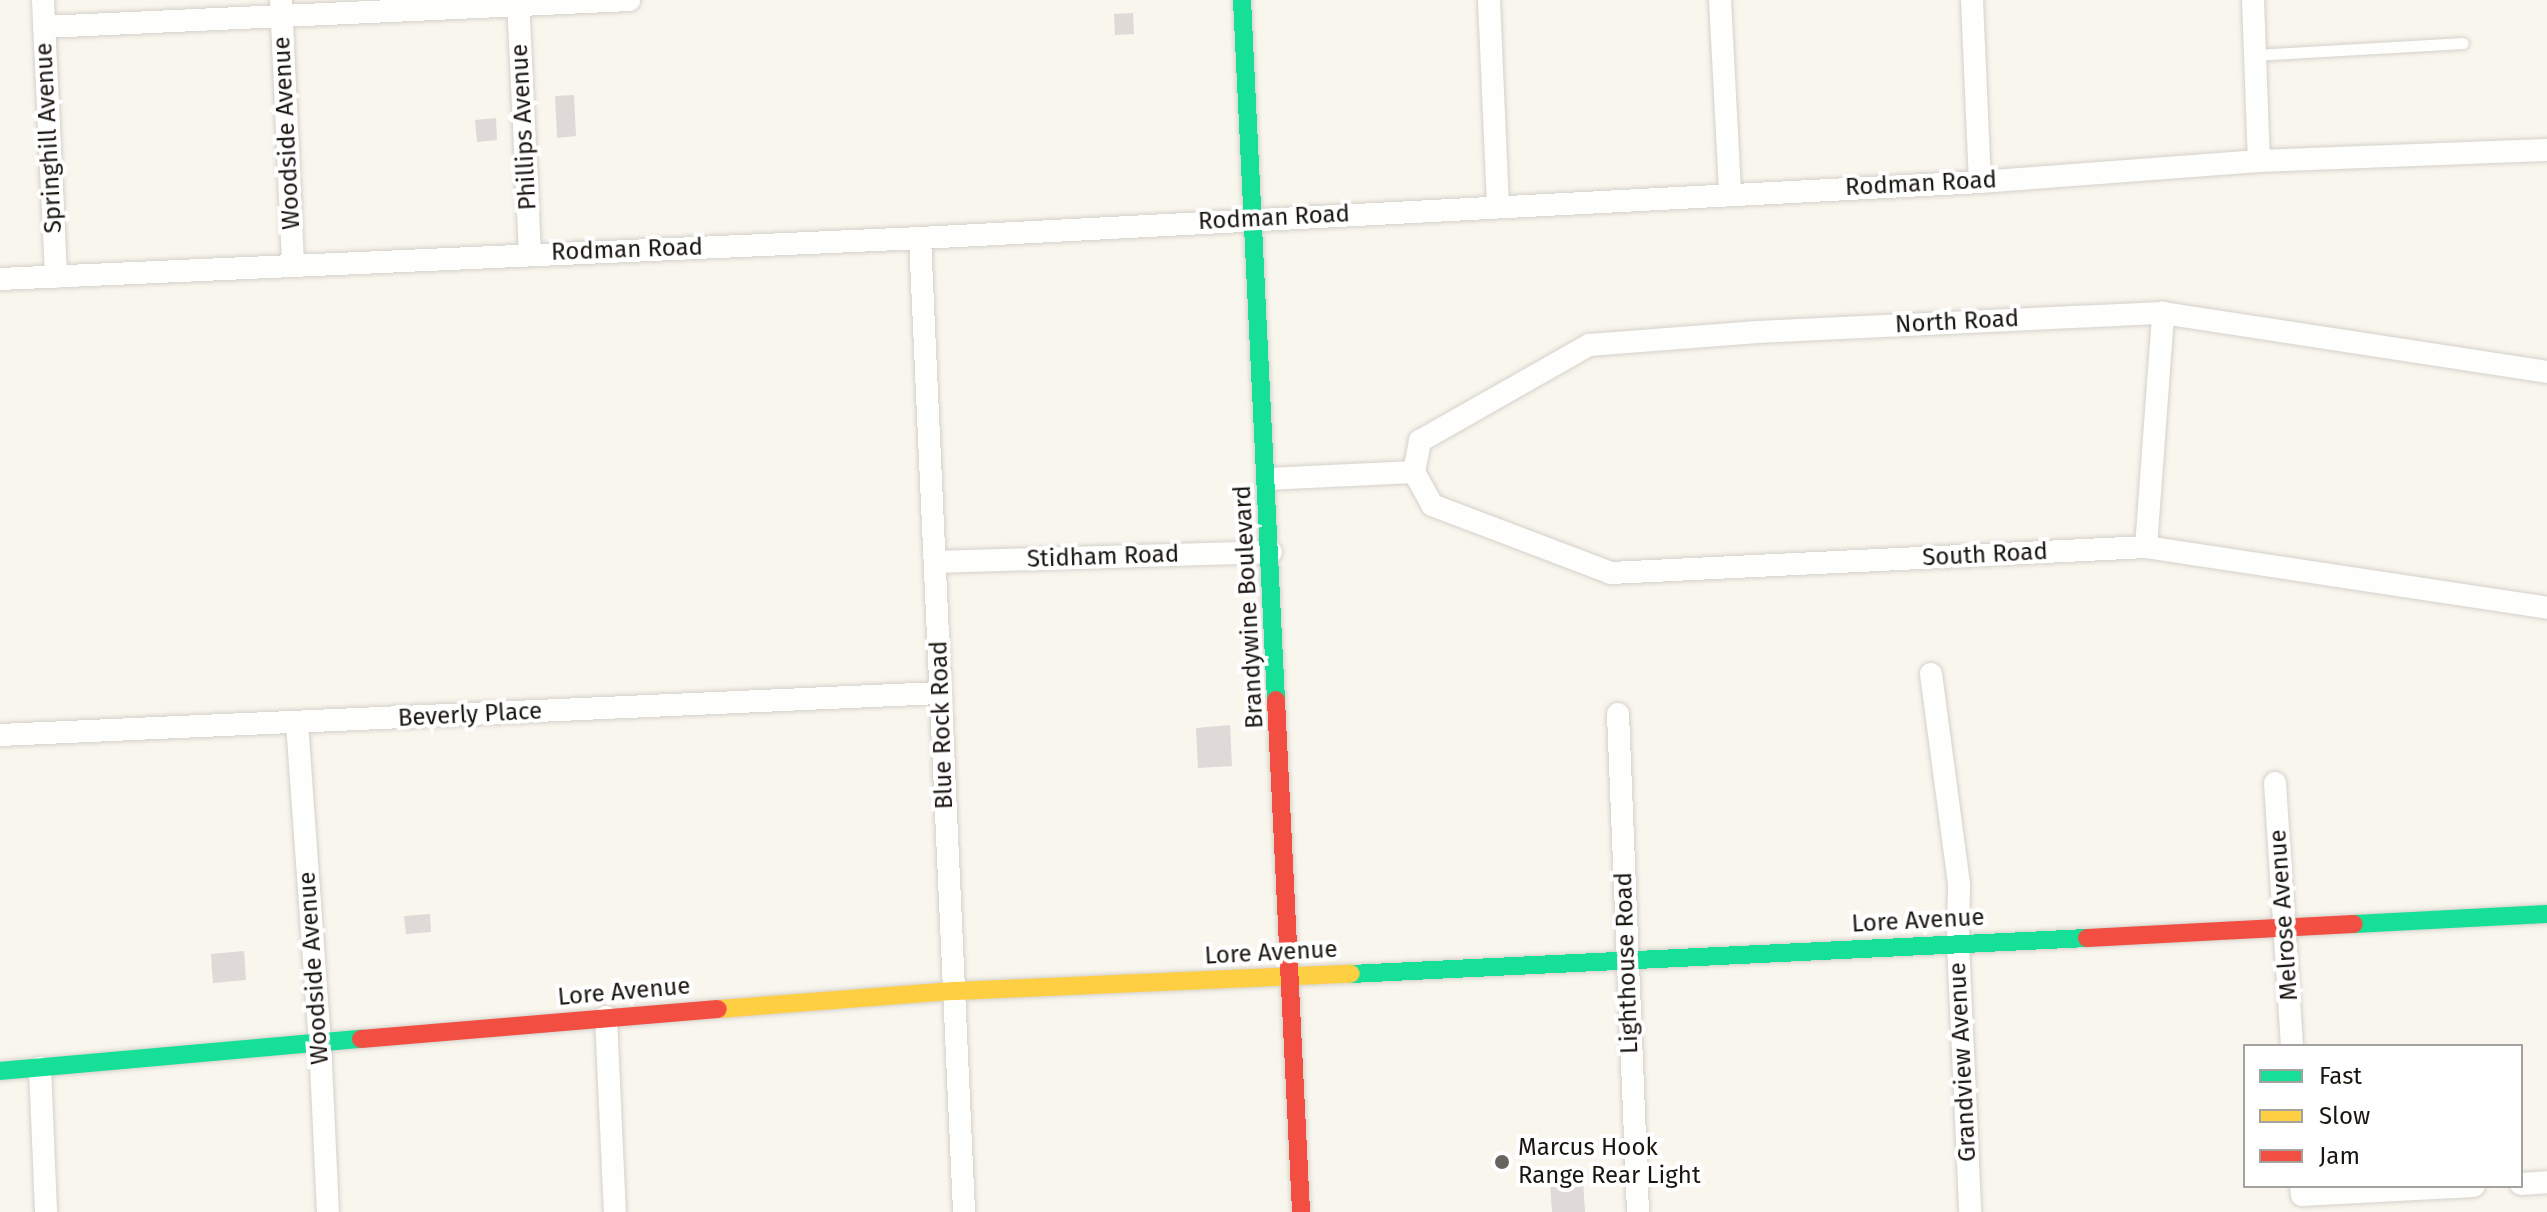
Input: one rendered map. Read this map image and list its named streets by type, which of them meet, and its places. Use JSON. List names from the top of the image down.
{
  "streets": {
    "street": [
      "Phillips Avenue",
      "Woodside Avenue",
      "Springhill Avenue",
      "Rodman Road",
      "North Road",
      "South Road",
      "Stidham Road",
      "Brandywine Boulevard",
      "Beverly Place",
      "Blue Rock Road",
      "Melrose Avenue",
      "Lore Avenue",
      "Lighthouse Road",
      "Grandview Avenue"
    ]
  },
  "crossings": [
    ["Phillips Avenue", "Rodman Road"],
    ["Woodside Avenue", "Rodman Road"],
    ["Woodside Avenue", "Beverly Place"],
    ["Woodside Avenue", "Lore Avenue"],
    ["Springhill Avenue", "Rodman Road"],
    ["Rodman Road", "Brandywine Boulevard"],
    ["Rodman Road", "Blue Rock Road"],
    ["North Road", "South Road"],
    ["Stidham Road", "Brandywine Boulevard"],
    ["Stidham Road", "Blue Rock Road"],
    ["Brandywine Boulevard", "Lore Avenue"],
    ["Beverly Place", "Blue Rock Road"],
    ["Blue Rock Road", "Lore Avenue"],
    ["Melrose Avenue", "Lore Avenue"],
    ["Lore Avenue", "Lighthouse Road"],
    ["Lore Avenue", "Grandview Avenue"]
  ],
  "places": ["Marcus Hook Range Rear Light"],
  "legend": ["Fast", "Slow", "Jam"]
}
